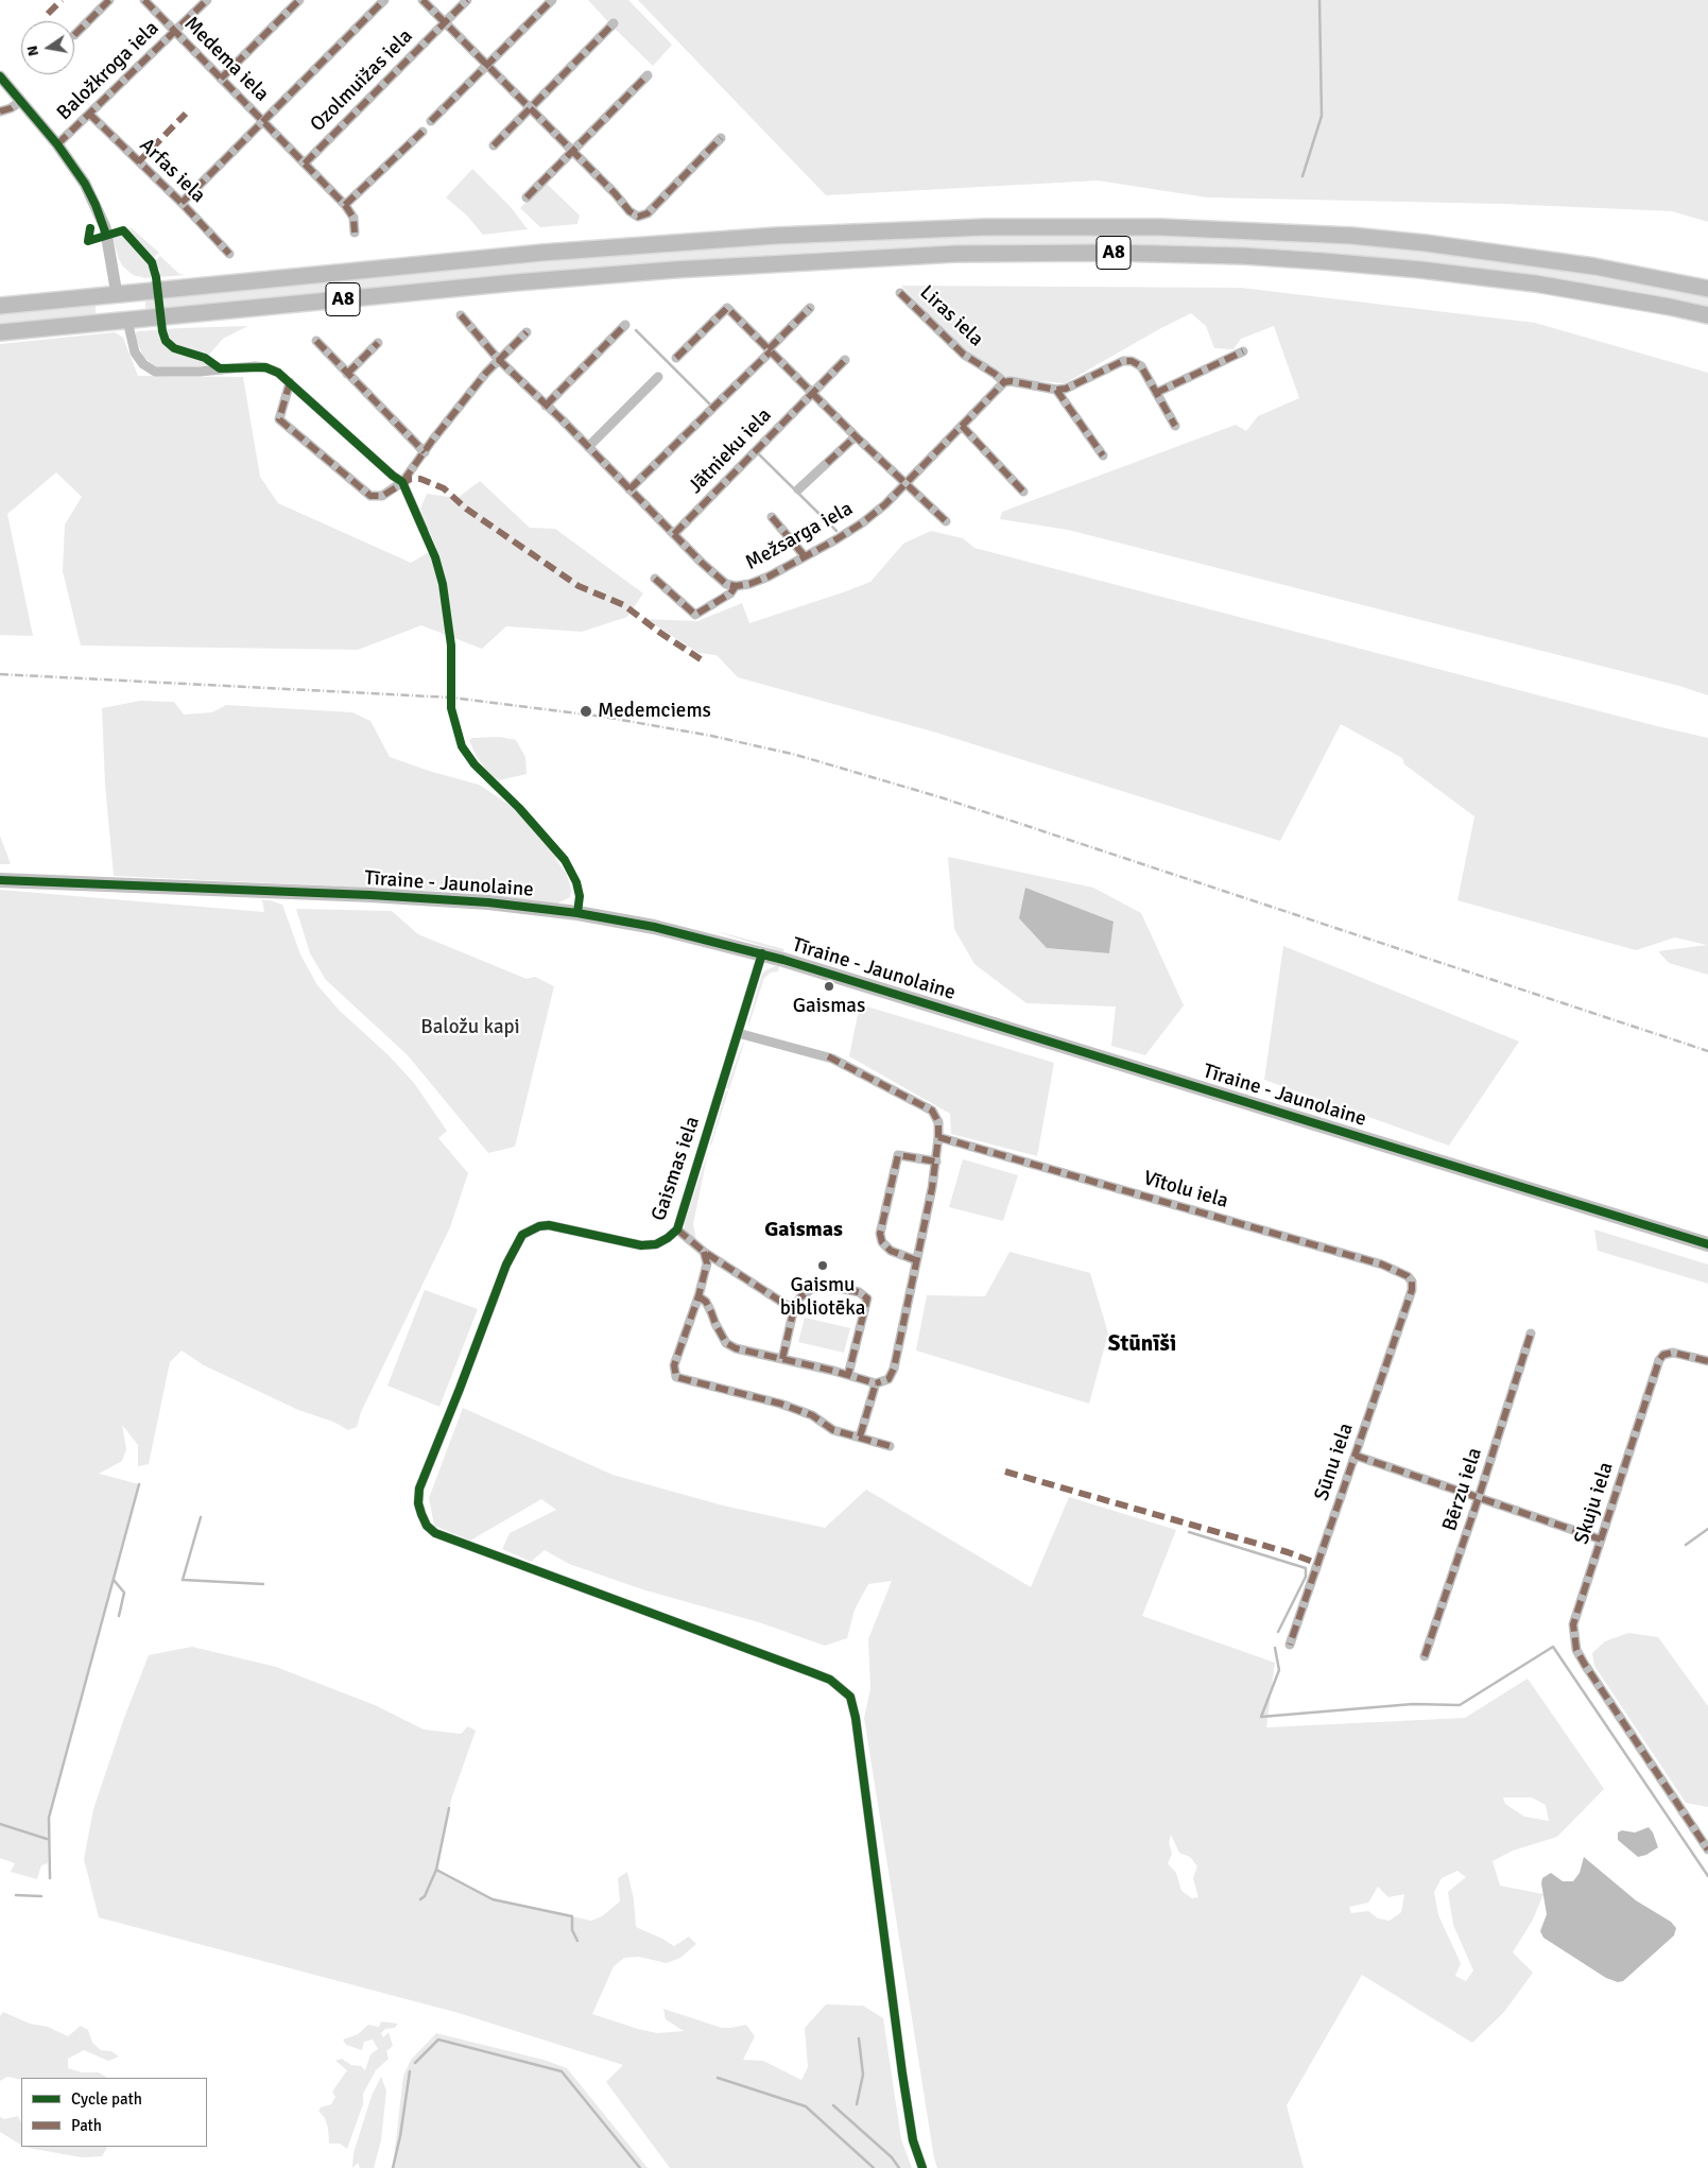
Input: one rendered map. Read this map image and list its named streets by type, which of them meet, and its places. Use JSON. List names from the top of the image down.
{
  "streets": {
    "highway": ["A8"],
    "main road": ["Tīraine - Jaunolaine"],
    "street": [
      "Medema iela",
      "Baložkroga iela",
      "Ozolmuižas iela",
      "Arfas iela",
      "Liras iela",
      "Jātnieku iela",
      "Mežsarga iela",
      "Gaismas iela",
      "Vītolu iela",
      "Sūnu iela",
      "Bērzu iela",
      "Skuju iela"
    ]
  },
  "crossings": [
    ["Medema iela", "Baložkroga iela"],
    ["Medema iela", "Ozolmuižas iela"],
    ["Medema iela", "Arfas iela"],
    ["Baložkroga iela", "Arfas iela"],
    ["Liras iela", "Mežsarga iela"],
    ["Jātnieku iela", "Mežsarga iela"],
    ["Tīraine - Jaunolaine", "Gaismas iela"],
    ["Vītolu iela", "Sūnu iela"]
  ],
  "districts": ["Gaismas", "Stūnīši"],
  "parks": ["Baložu kapi"],
  "places": ["Medemciems", "Gaismas", "Gaismu bibliotēka"],
  "legend": ["Cycle path", "Path"],
  "north": "left"
}
